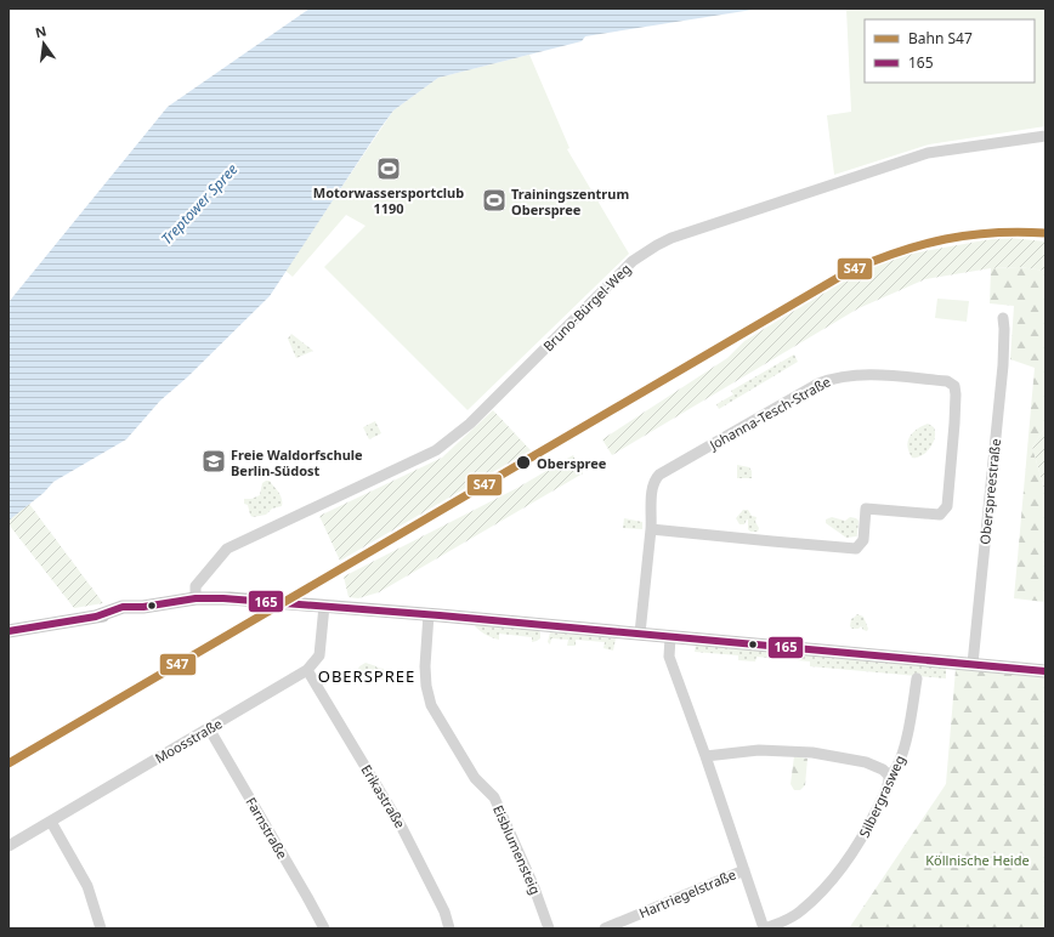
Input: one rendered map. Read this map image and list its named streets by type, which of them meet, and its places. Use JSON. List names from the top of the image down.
{
  "streets": {
    "street": [
      "Bruno-Bürgel-Weg",
      "Johanna-Tesch-Straße",
      "Oberspreestraße",
      "Moosstraße",
      "Erikastraße",
      "Silbergrasweg",
      "Farnstraße",
      "Eisblumensteig",
      "Hartriegelstraße"
    ]
  },
  "crossings": [
    ["Moosstraße", "Erikastraße"],
    ["Moosstraße", "Farnstraße"]
  ],
  "districts": ["OBERSPREE"],
  "water": ["Treptower Spree"],
  "parks": ["Köllnische Heide"],
  "places": {
    "sports": ["Motorwassersportclub 1190", "Trainingszentrum Oberspree"],
    "school or university": ["Freie Waldorfschule Berlin-Südost"],
    "other": ["Oberspree"]
  },
  "lines": ["rail line S47", "transit line 165"],
  "legend": ["Bahn S47", "165"],
  "north": "top"
}
